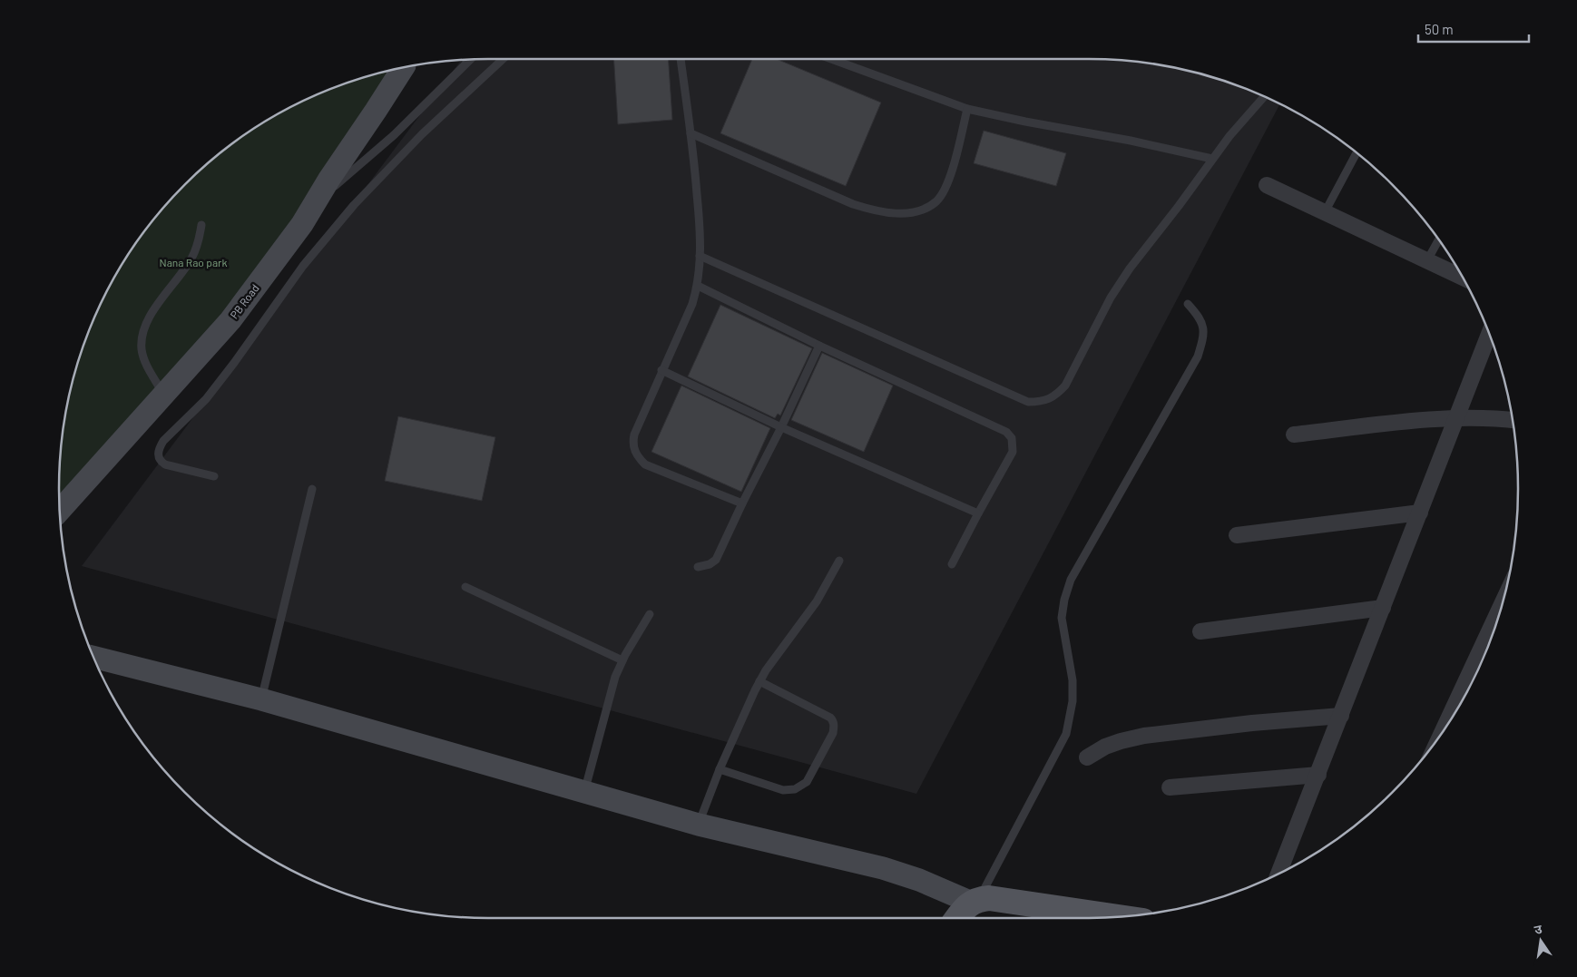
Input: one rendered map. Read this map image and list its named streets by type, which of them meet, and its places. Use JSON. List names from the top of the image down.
{
  "streets": {
    "street": ["PB Road"]
  },
  "parks": ["Nana Rao park"],
  "scale_bar": "50 m",
  "north": "top"
}
